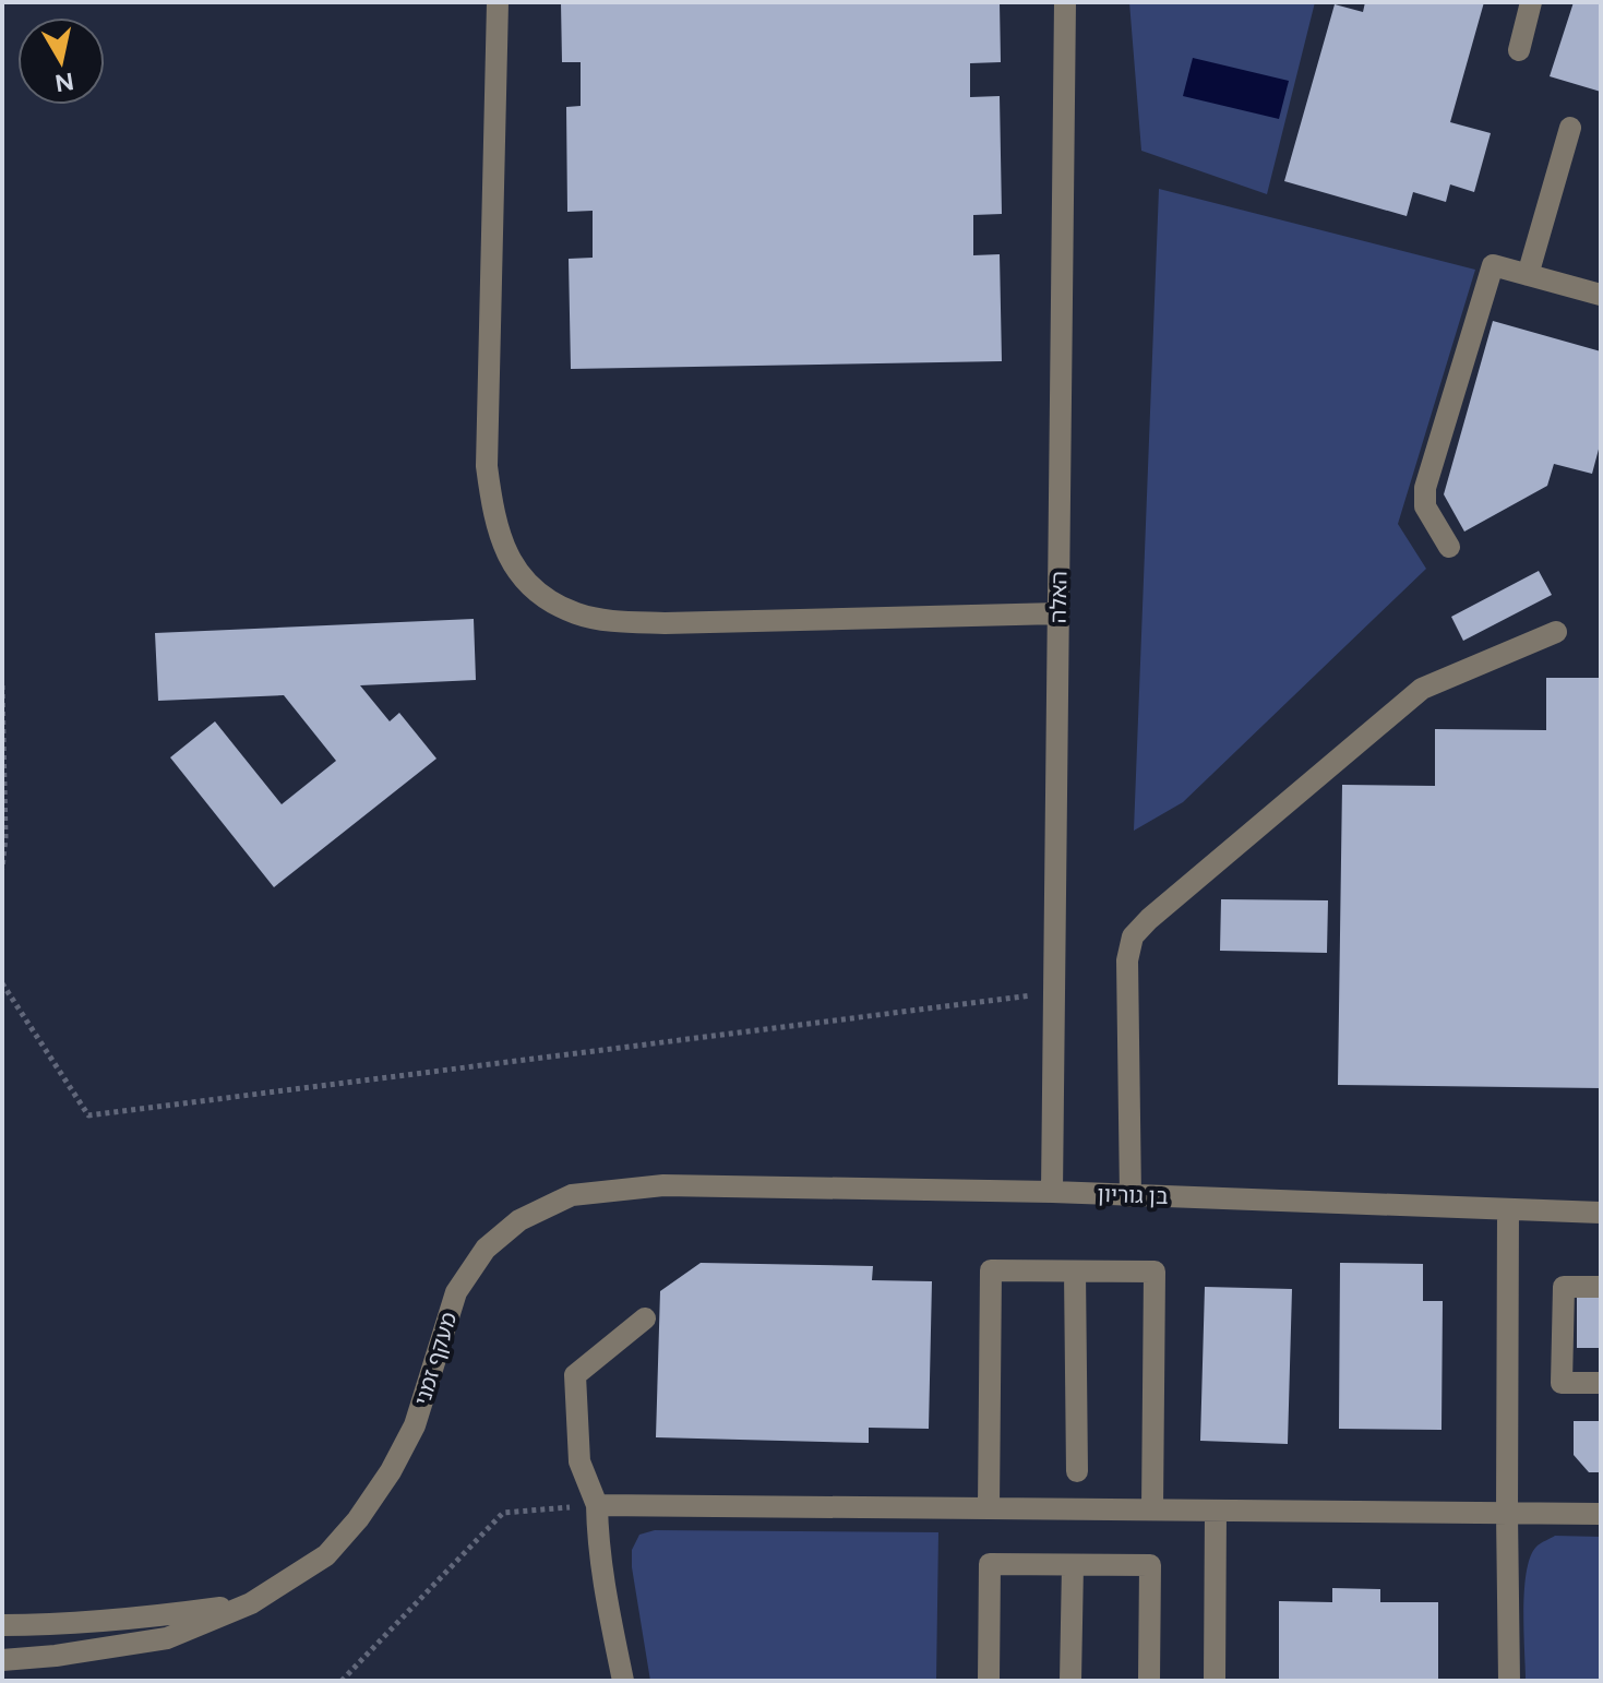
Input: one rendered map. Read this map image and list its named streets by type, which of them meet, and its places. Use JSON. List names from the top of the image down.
{
  "streets": {
    "street": ["האלה", "בן גוריון", "מעקף זמני"]
  },
  "crossings": [
    ["האלה", "בן גוריון"],
    ["בן גוריון", "מעקף זמני"]
  ],
  "north": "bottom"
}
